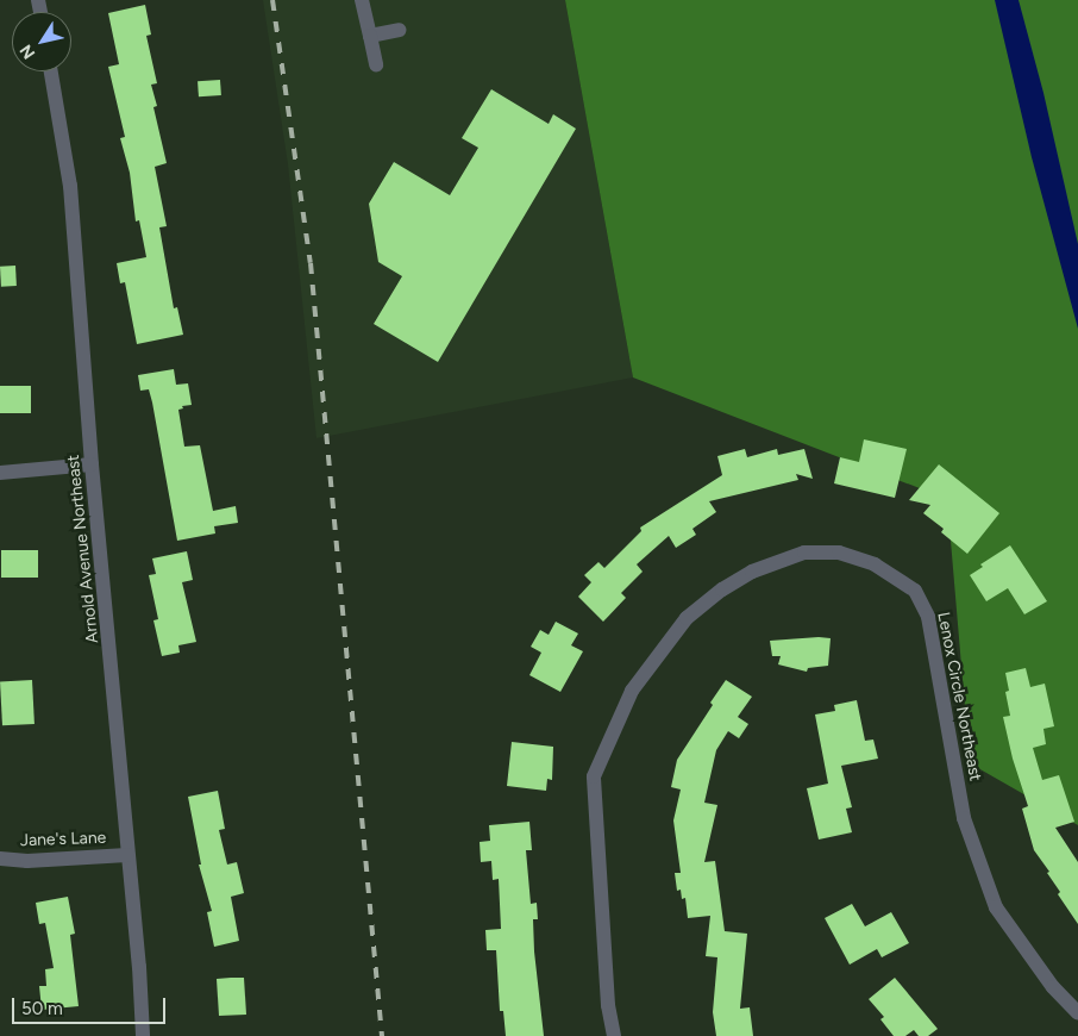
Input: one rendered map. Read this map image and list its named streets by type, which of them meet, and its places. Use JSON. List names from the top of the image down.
{
  "streets": {
    "street": ["Arnold Avenue Northeast", "Lenox Circle Northeast", "Jane's Lane"]
  },
  "crossings": [
    ["Arnold Avenue Northeast", "Jane's Lane"]
  ],
  "scale_bar": "50 m",
  "north": "bottom left"
}
